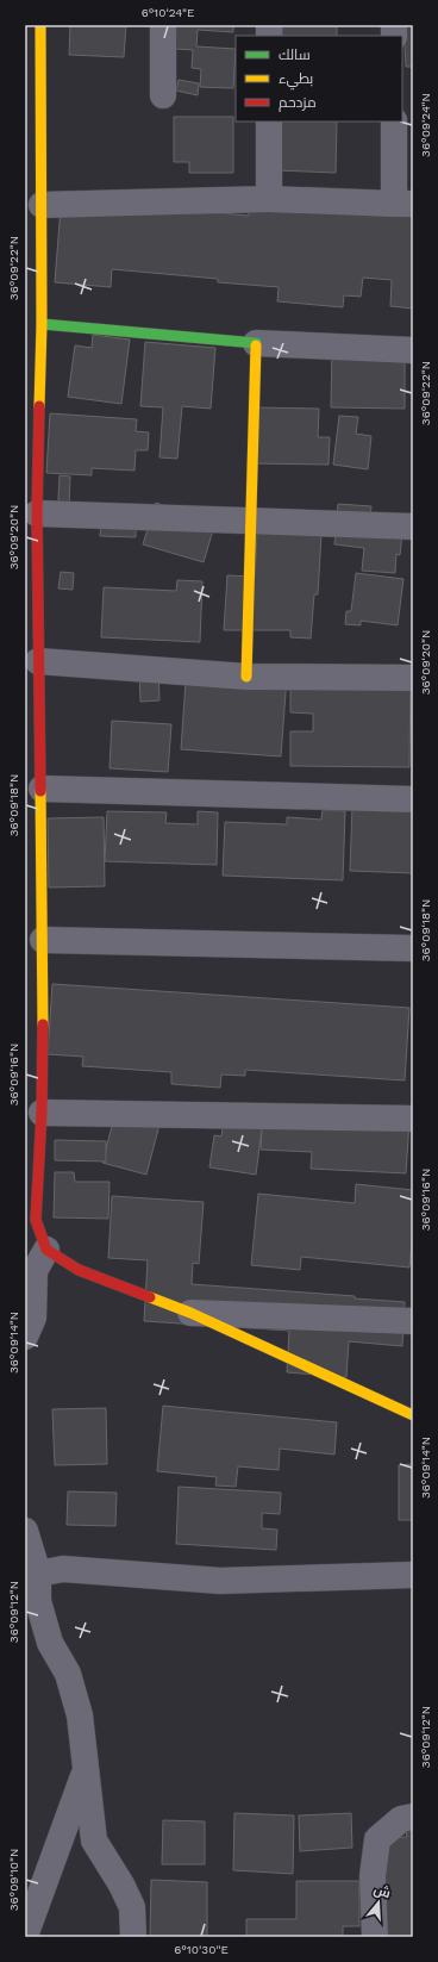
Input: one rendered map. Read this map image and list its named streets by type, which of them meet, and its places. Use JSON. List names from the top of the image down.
{
  "legend": ["سالك", "بطيء", "مزدحم"],
  "north": "top",
  "coordinates": [
    "6°10'24\"E",
    "36°09'24\"N",
    "36°09'22\"N",
    "36°09'20\"N",
    "36°09'18\"N",
    "36°09'16\"N",
    "36°09'14\"N",
    "36°09'12\"N",
    "36°09'10\"N",
    "6°10'30\"E"
  ]
}
